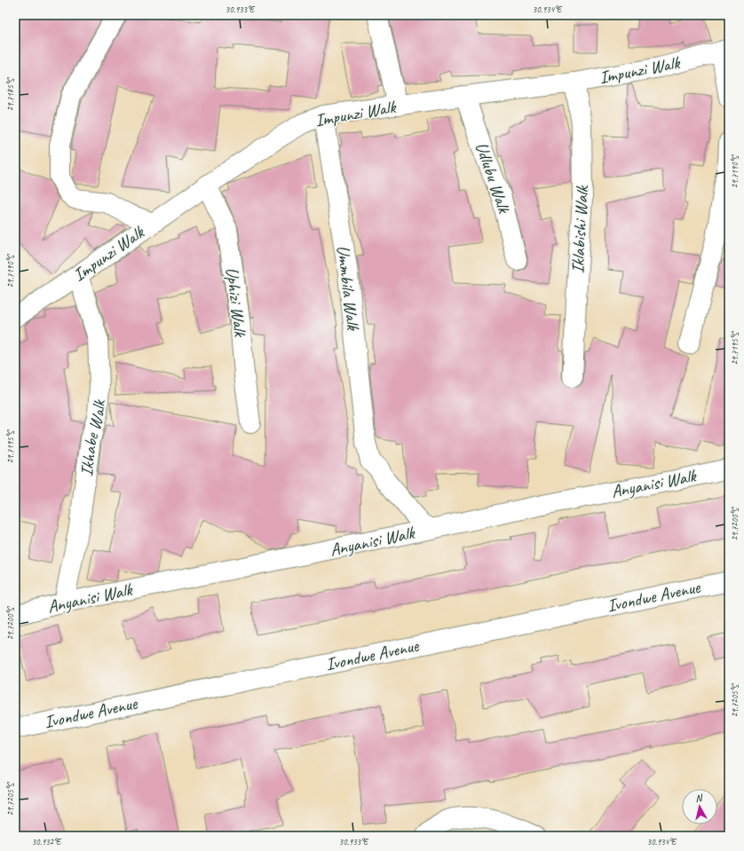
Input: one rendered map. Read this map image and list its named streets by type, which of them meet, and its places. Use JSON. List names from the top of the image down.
{
  "streets": {
    "street": [
      "Impunzi Walk",
      "Udlubu Walk",
      "Iklabishi Walk",
      "Ummbila Walk",
      "Uphizi Walk",
      "Ikhabe Walk",
      "Anyanisi Walk",
      "Ivondwe Avenue"
    ]
  },
  "crossings": [
    ["Impunzi Walk", "Udlubu Walk"],
    ["Impunzi Walk", "Iklabishi Walk"],
    ["Impunzi Walk", "Ummbila Walk"],
    ["Impunzi Walk", "Uphizi Walk"],
    ["Impunzi Walk", "Ikhabe Walk"],
    ["Ummbila Walk", "Anyanisi Walk"],
    ["Ikhabe Walk", "Anyanisi Walk"]
  ],
  "north": "top",
  "coordinates": [
    "30.933°E",
    "30.934°E",
    "29.7185°S",
    "29.7190°S",
    "29.7195°S",
    "29.7200°S",
    "29.7205°S",
    "30.932°E"
  ]
}
